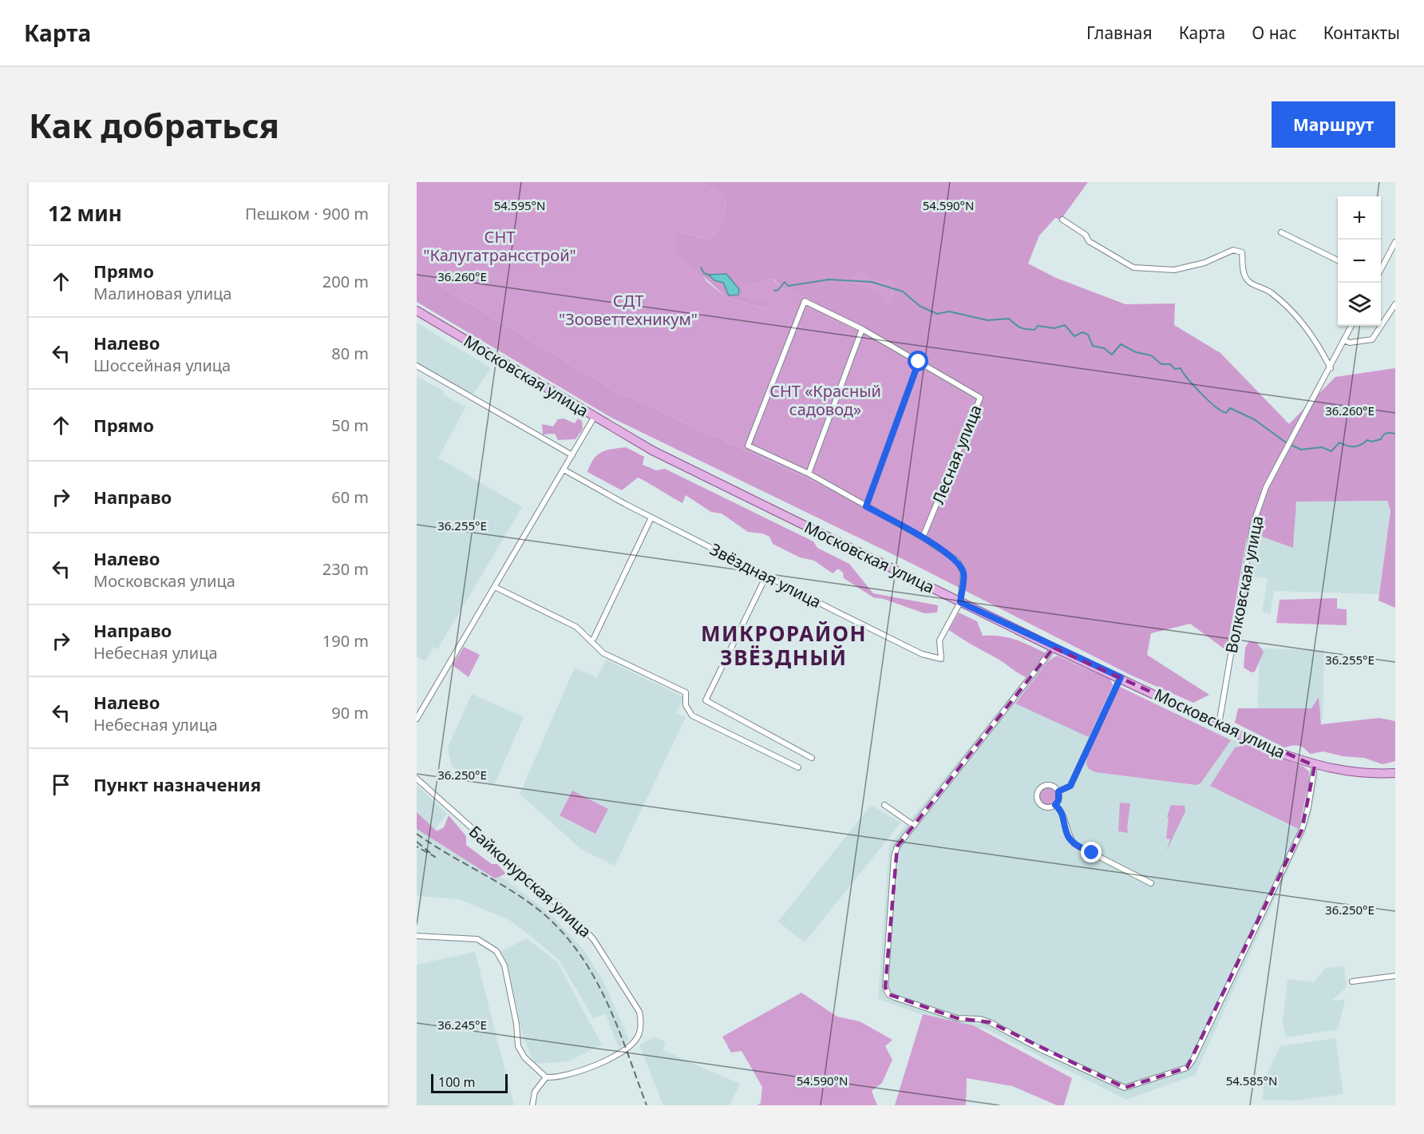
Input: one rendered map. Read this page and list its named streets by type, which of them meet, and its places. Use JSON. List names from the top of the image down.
{
  "streets": {
    "main road": ["Московская улица"],
    "street": [
      "Лесная улица",
      "Звёздная улица",
      "Волковская улица",
      "Байконурская улица"
    ]
  },
  "crossings": [
    ["Московская улица", "Звёздная улица"],
    ["Московская улица", "Волковская улица"]
  ],
  "districts": ["МИКРОРАЙОН ЗВЁЗДНЫЙ"],
  "parks": ["СНТ \"Калугатрансстрой\"", "СДТ \"Зооветтехникум\"", "СНТ «Красный садовод»"],
  "scale_bar": "100 m",
  "page": {
    "header": "Карта",
    "nav": [
      "Главная",
      "Карта",
      "О нас",
      "Контакты"
    ],
    "buttons": "Маршрут",
    "title": "Как добраться",
    "heading": ["12 мин", "Пешком · 900 m"],
    "map_buttons": ["+", "−"],
    "list": [
      ["Прямо", "Малиновая улица", "200 m"],
      ["Налево", "Шоссейная улица", "80 m"],
      ["Прямо", "50 m"],
      ["Направо", "60 m"],
      ["Налево", "Московская улица", "230 m"],
      ["Направо", "Небесная улица", "190 m"],
      ["Налево", "Небесная улица", "90 m"],
      "Пункт назначения"
    ],
    "scale": "100 m"
  },
  "coordinates": [
    "54.595°N",
    "54.590°N",
    "36.260°E",
    "36.255°E",
    "36.250°E",
    "36.245°E",
    "54.585°N"
  ]
}
